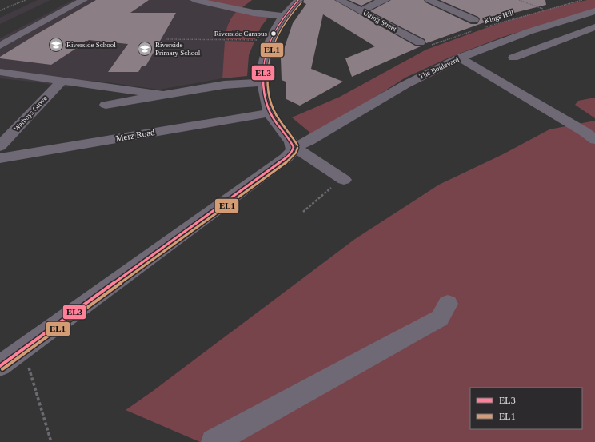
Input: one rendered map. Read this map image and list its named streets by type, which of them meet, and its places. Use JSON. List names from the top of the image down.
{
  "streets": {
    "street": [
      "Utting Street",
      "The Boulevard",
      "Warboys Grove",
      "Merz Road"
    ],
    "path": ["Kings Hill"]
  },
  "crossings": [
    ["Kings Hill", "Utting Street"]
  ],
  "places": {
    "other": ["Riverside Campus"],
    "school or university": ["Riverside School", "Riverside Primary School"]
  },
  "lines": ["transit line EL3", "transit line EL1"],
  "legend": ["EL3", "EL1"]
}
